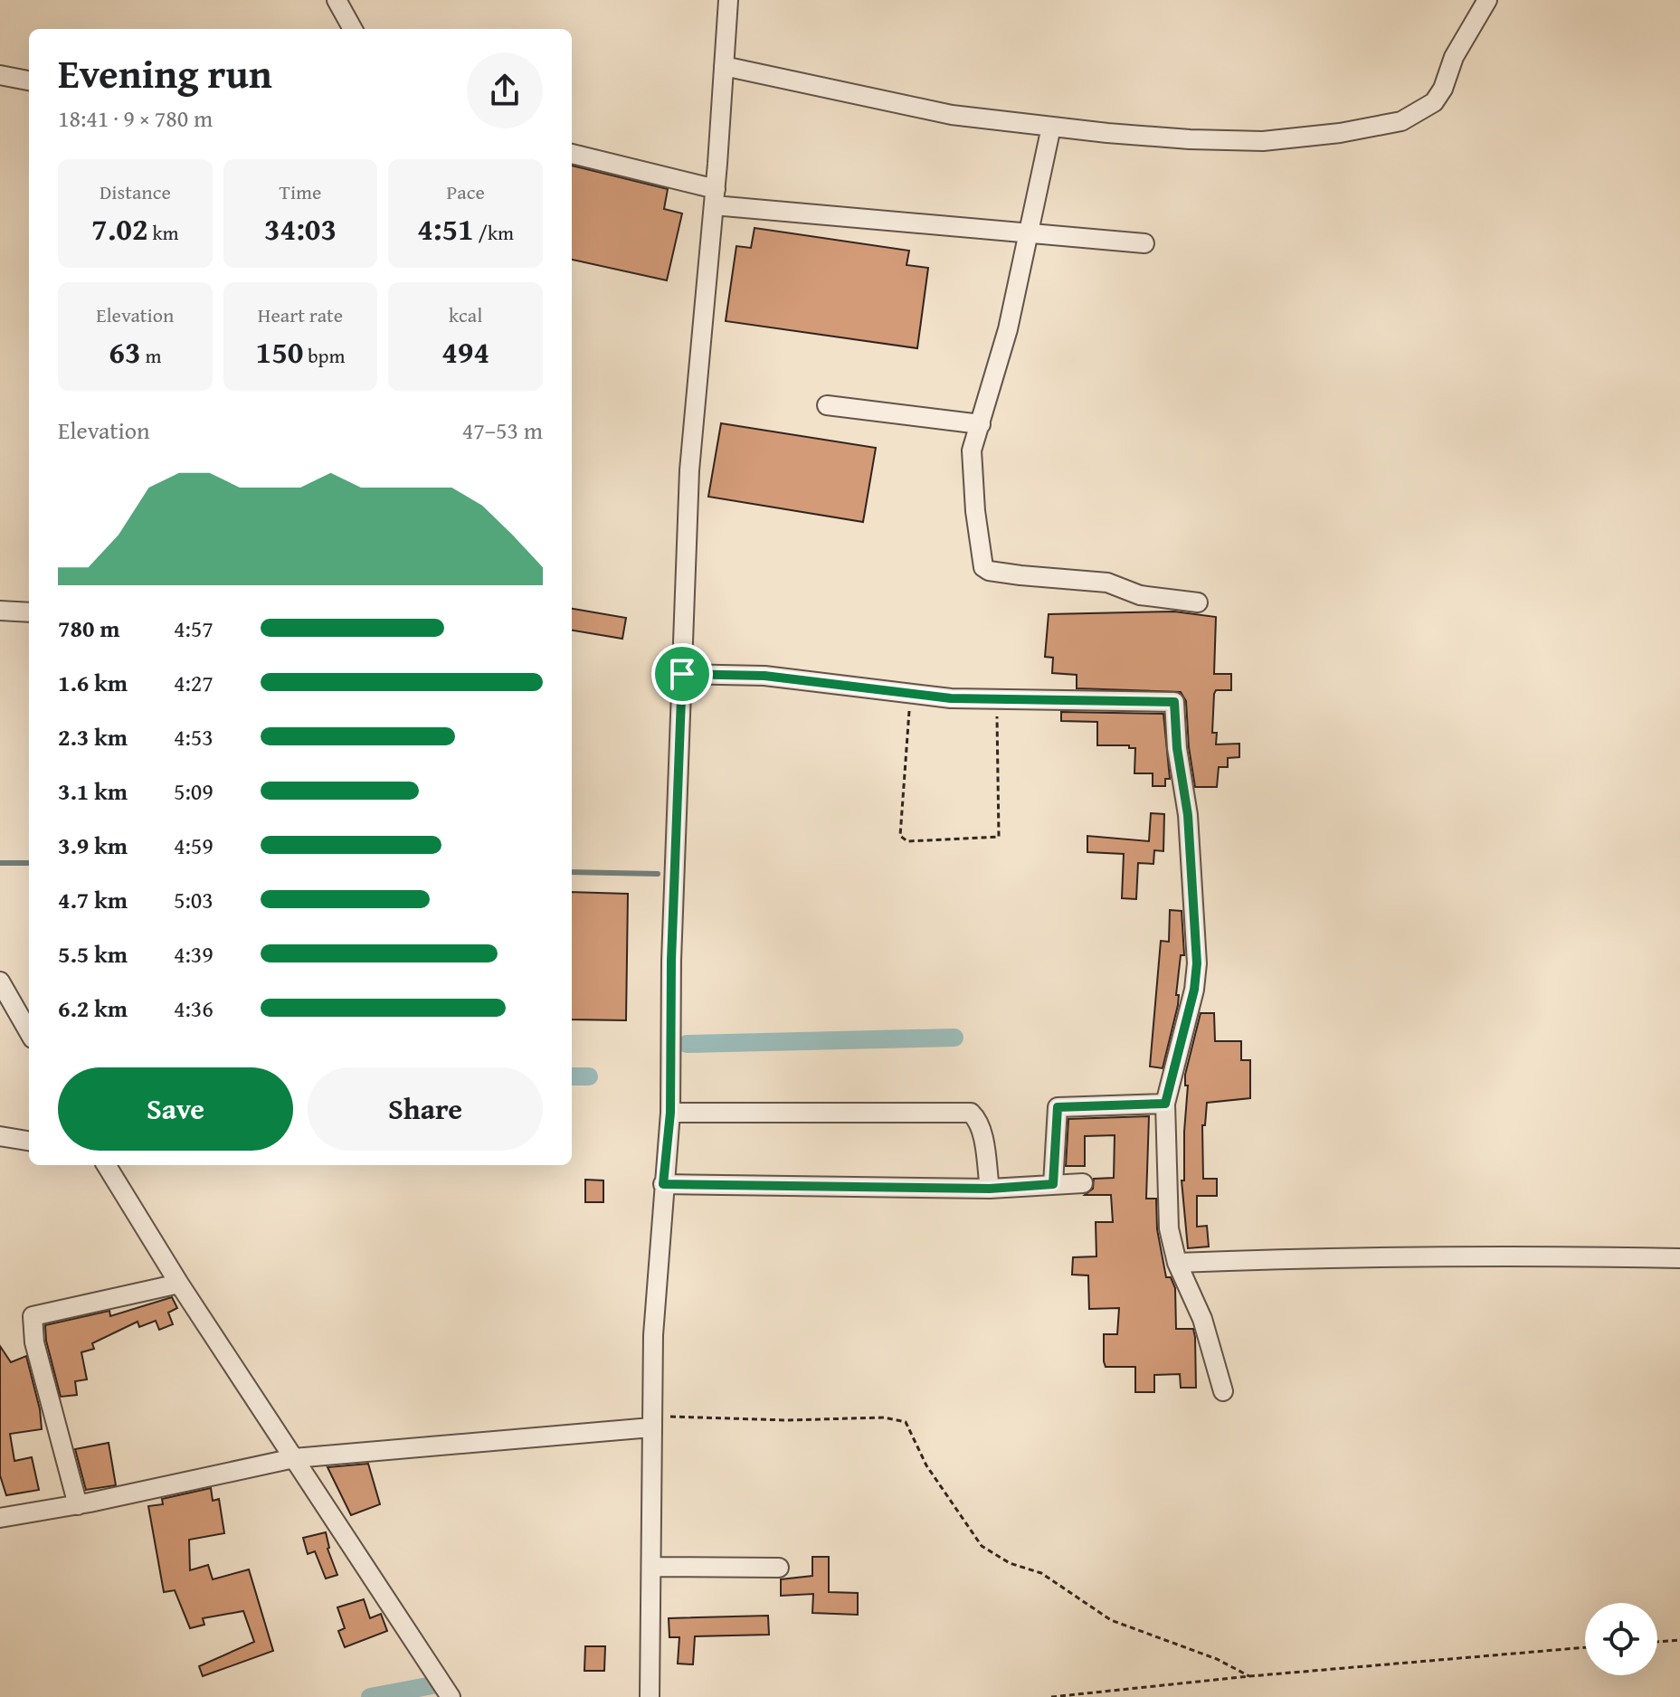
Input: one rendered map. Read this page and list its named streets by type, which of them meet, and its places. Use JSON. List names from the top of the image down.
{
  "page": {
    "heading": ["Evening run", "18:41 · 9 × 780 m"],
    "stats": [
      ["Distance", "7.02 km"],
      ["Time", "34:03"],
      ["Pace", "4:51 /km"],
      ["Elevation", "63 m"],
      ["Heart rate", "150 bpm"],
      ["kcal", "494"]
    ],
    "chart": ["Elevation", "47–53 m"],
    "list": [
      {
        "name": "780 m",
        "note": "4:57"
      },
      {
        "name": "1.6 km",
        "note": "4:27"
      },
      {
        "name": "2.3 km",
        "note": "4:53"
      },
      {
        "name": "3.1 km",
        "note": "5:09"
      },
      {
        "name": "3.9 km",
        "note": "4:59"
      },
      {
        "name": "4.7 km",
        "note": "5:03"
      },
      {
        "name": "5.5 km",
        "note": "4:39"
      },
      {
        "name": "6.2 km",
        "note": "4:36"
      }
    ],
    "buttons": ["Save", "Share"]
  }
}
